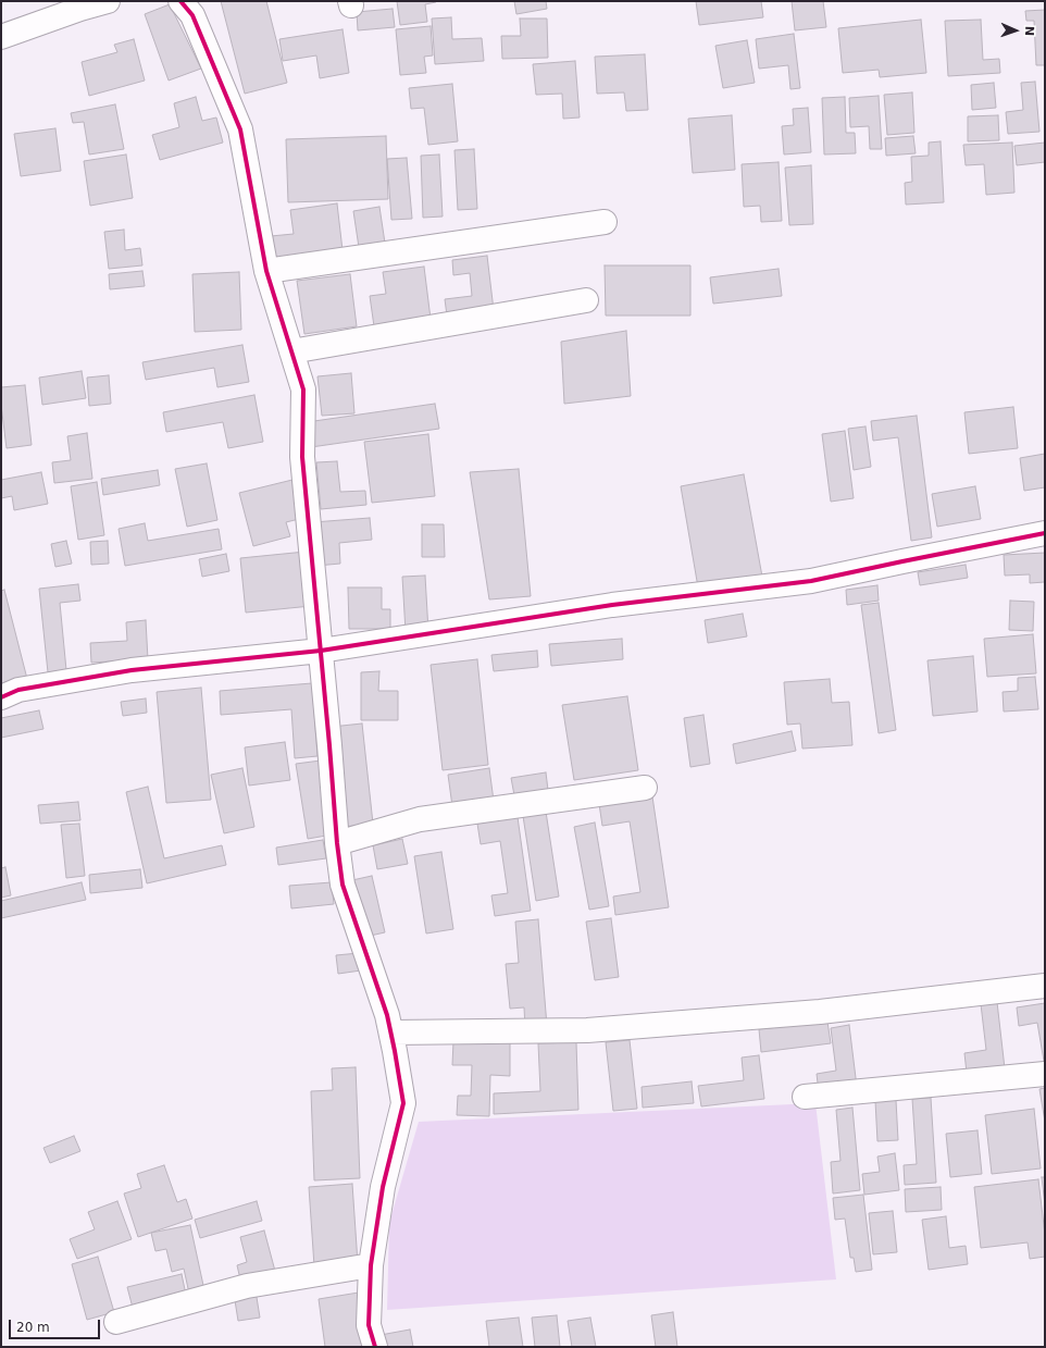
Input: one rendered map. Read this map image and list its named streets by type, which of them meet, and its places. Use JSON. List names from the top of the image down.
{
  "scale_bar": "20 m",
  "north": "right"
}
